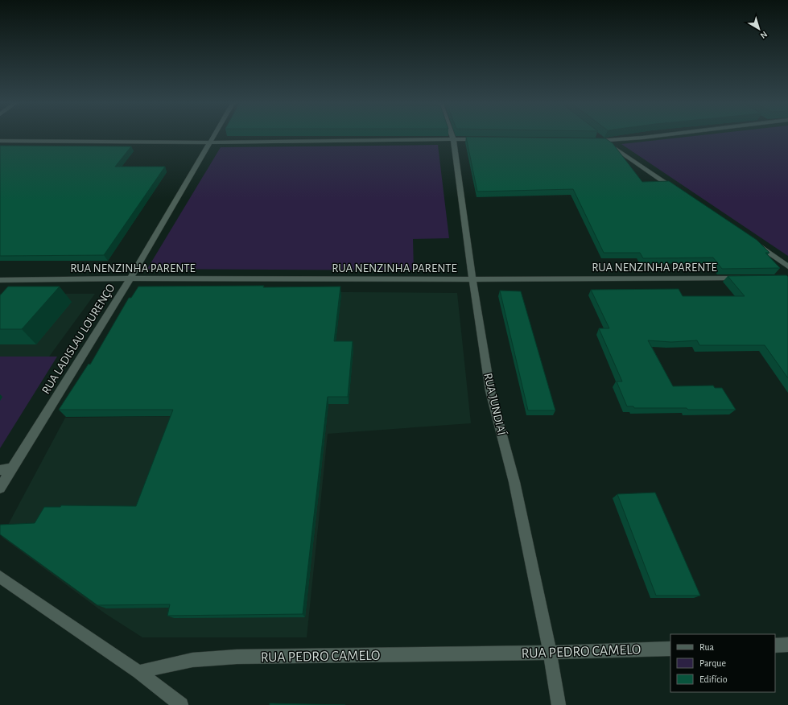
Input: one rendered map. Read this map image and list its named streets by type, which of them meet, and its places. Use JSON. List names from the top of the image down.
{
  "streets": {
    "street": [
      "RUA NENZINHA PARENTE",
      "RUA LADISLAU LOURENÇO",
      "RUA JUNDIAÍ",
      "RUA PEDRO CAMELO"
    ]
  },
  "crossings": [
    ["RUA NENZINHA PARENTE", "RUA LADISLAU LOURENÇO"],
    ["RUA NENZINHA PARENTE", "RUA JUNDIAÍ"],
    ["RUA JUNDIAÍ", "RUA PEDRO CAMELO"]
  ],
  "legend": ["Rua", "Parque", "Edifício"],
  "north": "bottom right"
}
